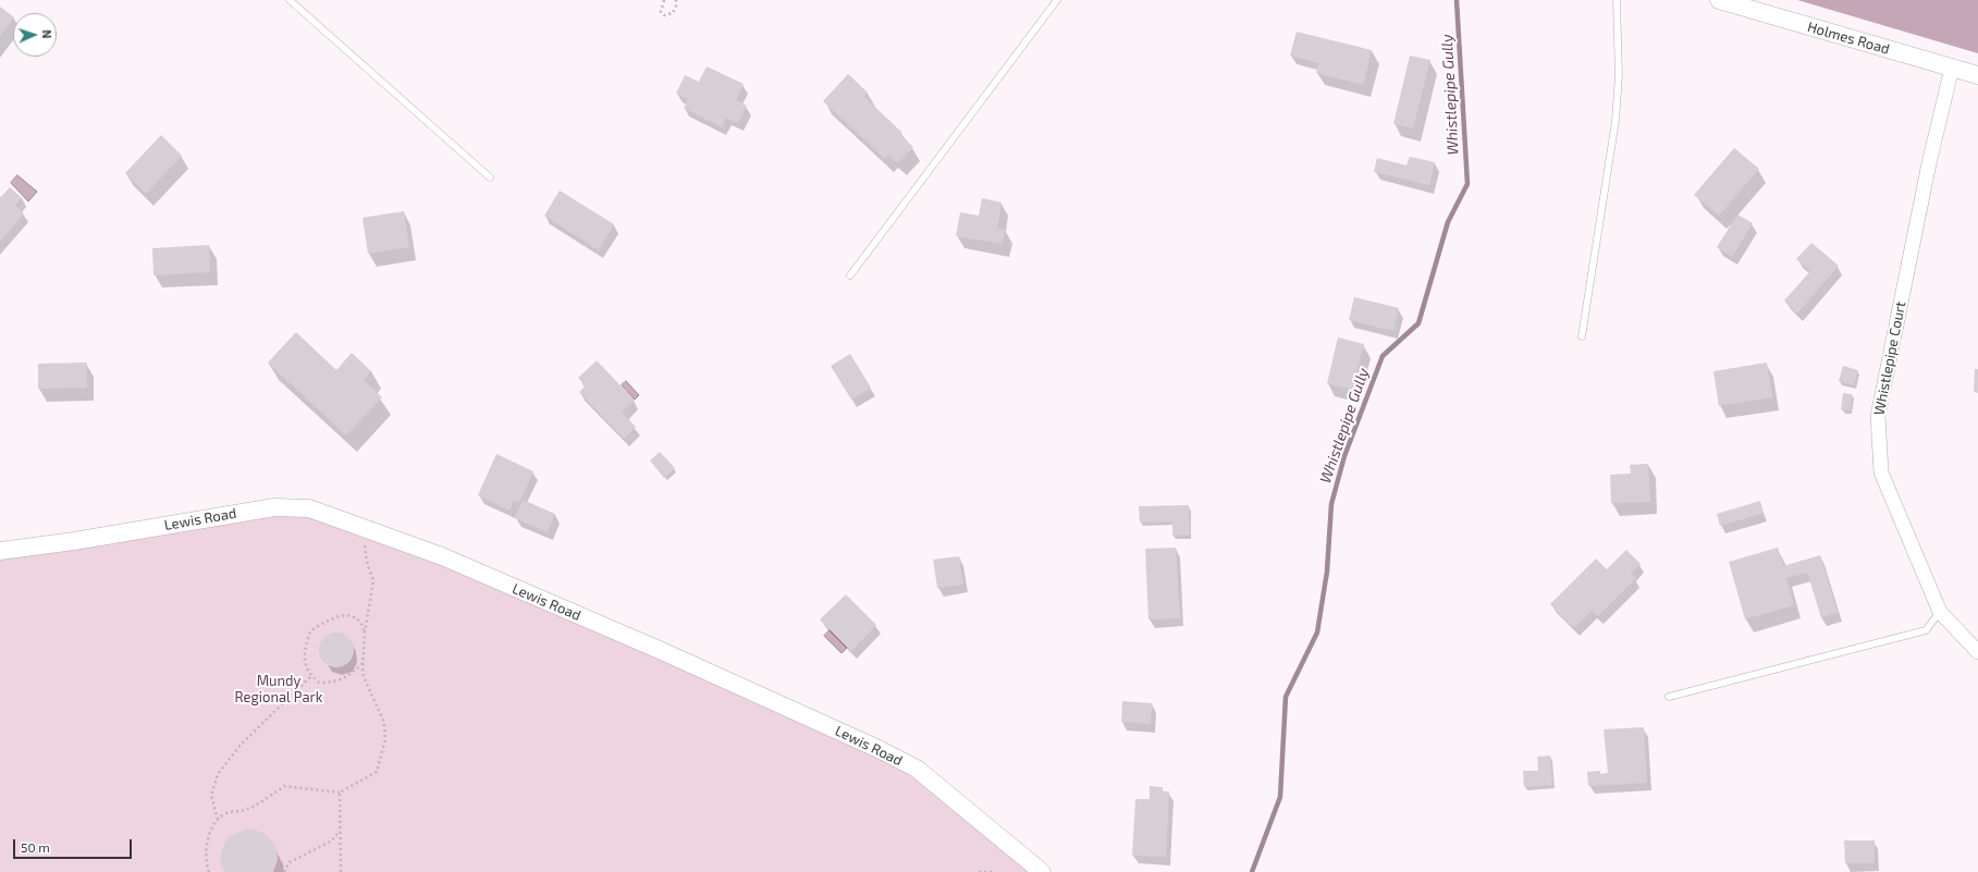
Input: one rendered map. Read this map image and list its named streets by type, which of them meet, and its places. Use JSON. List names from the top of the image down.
{
  "streets": {
    "street": ["Holmes Road", "Whistlepipe Court", "Lewis Road"]
  },
  "crossings": [
    ["Holmes Road", "Whistlepipe Court"]
  ],
  "water": ["Whistlepipe Gully"],
  "parks": ["Mundy Regional Park"],
  "scale_bar": "50 m",
  "north": "right"
}
